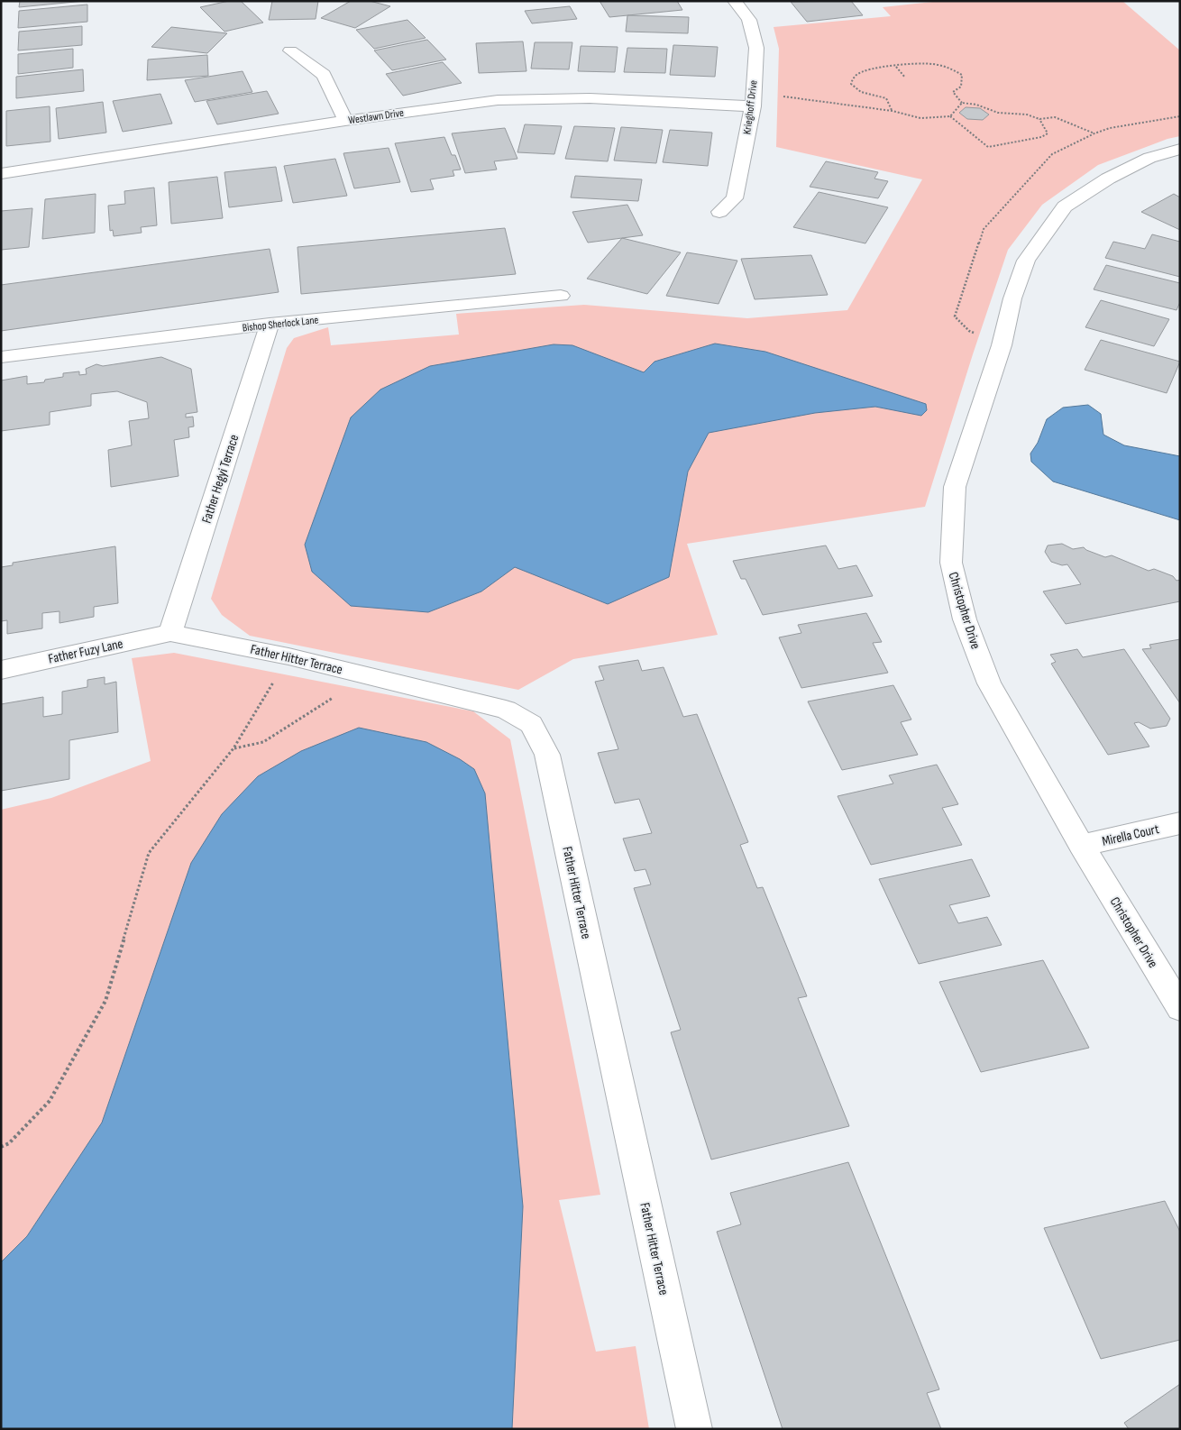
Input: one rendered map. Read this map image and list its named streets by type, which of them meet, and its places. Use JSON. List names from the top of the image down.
{
  "streets": {
    "street": [
      "Krieghoff Drive",
      "Westlawn Drive",
      "Bishop Sherlock Lane",
      "Father Hegyi Terrace",
      "Christopher Drive",
      "Father Fuzy Lane",
      "Father Hitter Terrace",
      "Mirella Court"
    ]
  },
  "crossings": [
    ["Krieghoff Drive", "Westlawn Drive"],
    ["Bishop Sherlock Lane", "Father Hegyi Terrace"],
    ["Father Hegyi Terrace", "Father Fuzy Lane"],
    ["Father Hegyi Terrace", "Father Hitter Terrace"],
    ["Christopher Drive", "Mirella Court"],
    ["Father Fuzy Lane", "Father Hitter Terrace"]
  ]
}
